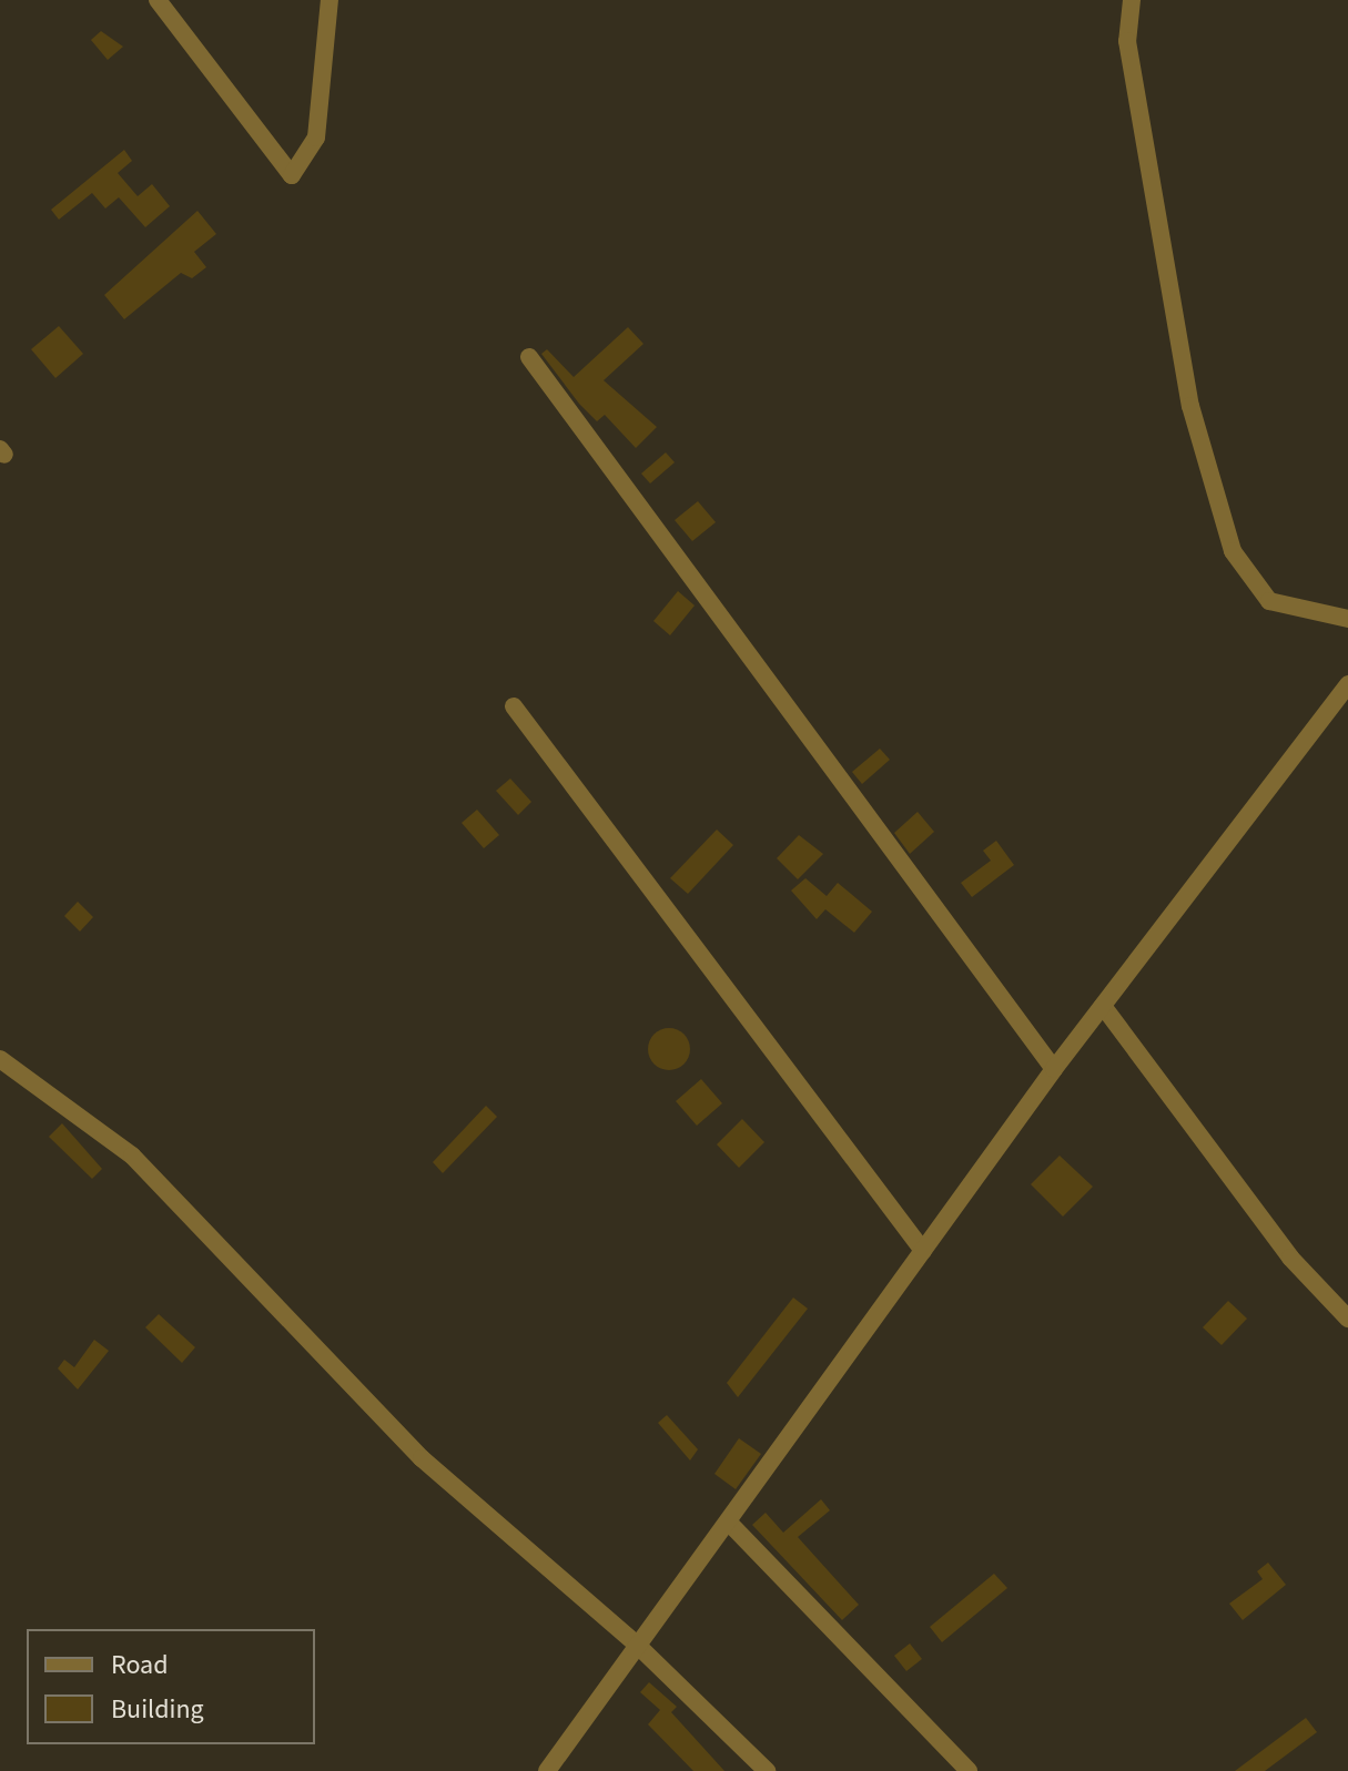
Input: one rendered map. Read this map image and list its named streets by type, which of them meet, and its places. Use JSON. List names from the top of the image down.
{
  "legend": ["Road", "Building"]
}
